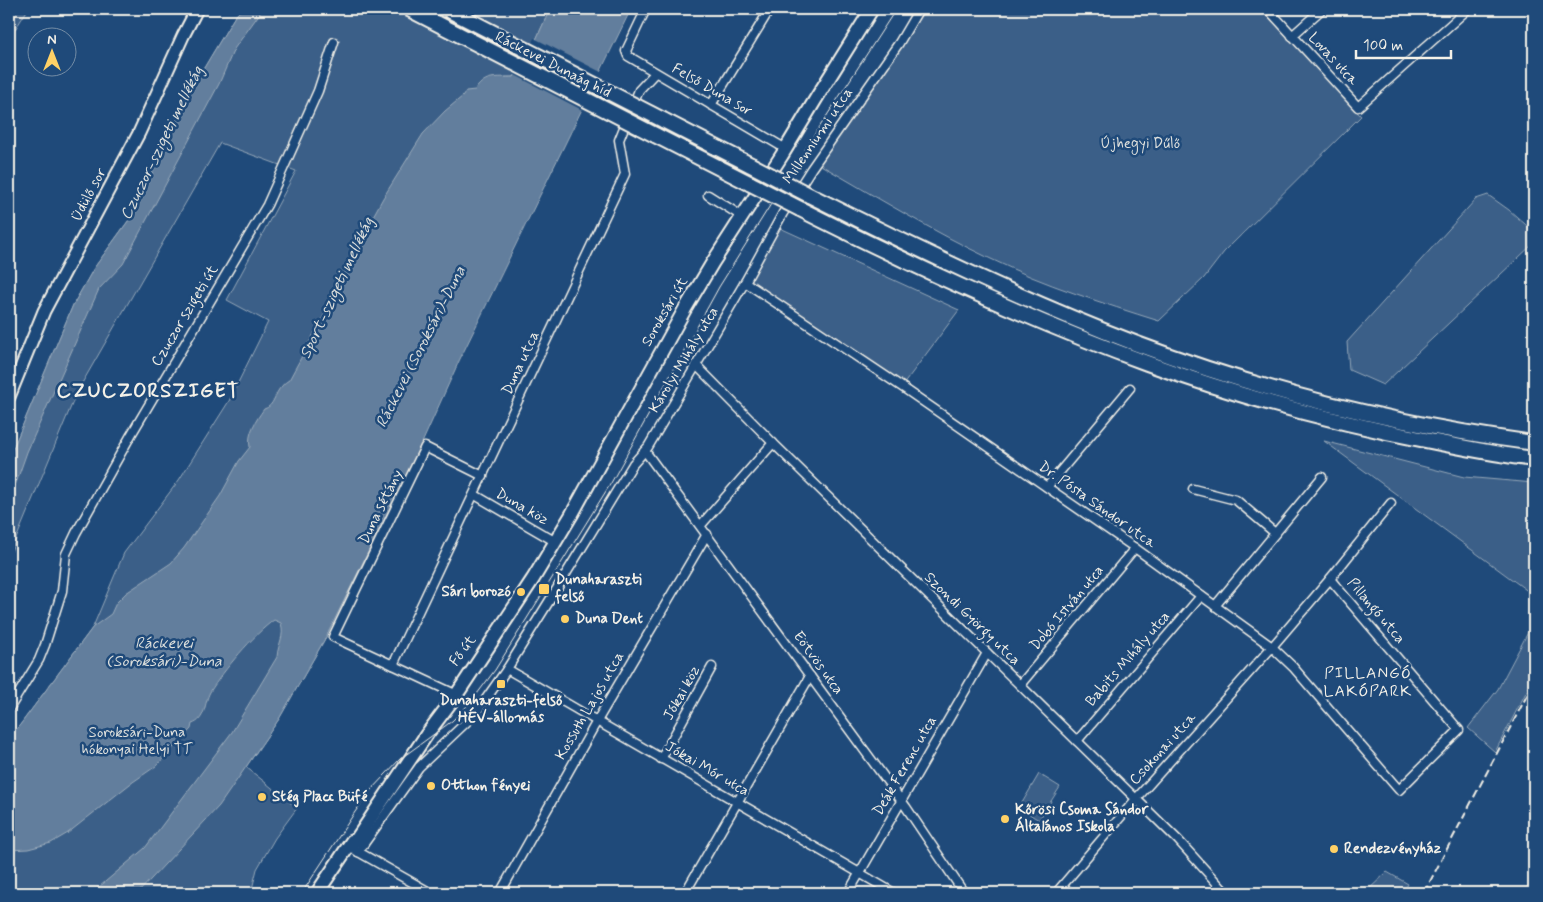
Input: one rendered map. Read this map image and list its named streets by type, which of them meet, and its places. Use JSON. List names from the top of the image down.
{
  "streets": {
    "highway": ["Ráckevei Dunaág híd"],
    "main road": ["Soroksári út", "Fő út"],
    "street": [
      "Lovas utca",
      "Felső Duna sor",
      "Millenniumi utca",
      "Üdülő sor",
      "Czuczor szigeti út",
      "Károlyi Mihály utca",
      "Duna utca",
      "Dr. Pósta Sándor utca",
      "Duna sétány",
      "Duna köz",
      "Dobó István utca",
      "Pillangó utca",
      "Szondi György utca",
      "Babits Mihály utca",
      "Eötvös utca",
      "Jókai köz",
      "Kossuth Lajos utca",
      "Csokonai utca",
      "Deák Ferenc utca",
      "Jókai Mór utca"
    ]
  },
  "crossings": [
    ["Felső Duna sor", "Soroksári út"],
    ["Felső Duna sor", "Duna utca"],
    ["Millenniumi utca", "Károlyi Mihály utca"],
    ["Millenniumi utca", "Dr. Pósta Sándor utca"],
    ["Soroksári út", "Duna köz"],
    ["Soroksári út", "Fő út"],
    ["Károlyi Mihály utca", "Dr. Pósta Sándor utca"],
    ["Károlyi Mihály utca", "Szondi György utca"],
    ["Károlyi Mihály utca", "Fő út"],
    ["Károlyi Mihály utca", "Eötvös utca"],
    ["Duna utca", "Duna sétány"],
    ["Duna utca", "Duna köz"],
    ["Dr. Pósta Sándor utca", "Dobó István utca"],
    ["Dr. Pósta Sándor utca", "Pillangó utca"],
    ["Dr. Pósta Sándor utca", "Babits Mihály utca"],
    ["Dr. Pósta Sándor utca", "Csokonai utca"],
    ["Dobó István utca", "Szondi György utca"],
    ["Pillangó utca", "Csokonai utca"],
    ["Szondi György utca", "Babits Mihály utca"],
    ["Szondi György utca", "Csokonai utca"],
    ["Szondi György utca", "Deák Ferenc utca"],
    ["Fő út", "Eötvös utca"],
    ["Fő út", "Jókai Mór utca"],
    ["Eötvös utca", "Kossuth Lajos utca"],
    ["Eötvös utca", "Deák Ferenc utca"],
    ["Jókai köz", "Jókai Mór utca"],
    ["Kossuth Lajos utca", "Jókai Mór utca"],
    ["Deák Ferenc utca", "Jókai Mór utca"]
  ],
  "districts": ["CZUCZORSZIGET", "PILLANGÓ LAKÓPARK"],
  "water": ["Czuczor-szigeti mellékág", "Sport-szigeti mellékág", "Ráckevei (Soroksári)-Duna"],
  "parks": ["Újhegyi Dűlő", "Soroksári-Duna hókonyai Helyi TT"],
  "places": {
    "transit": ["Dunaharaszti felső", "Dunaharaszti-felső HÉV-állomás"],
    "other": [
      "Sári borozó",
      "Duna Dent",
      "Otthon fényei",
      "Stég Placc Büfé",
      "Kőrösi Csoma Sándor Általános Iskola",
      "Rendezvényház"
    ]
  },
  "scale_bar": "100 m",
  "north": "top"
}
